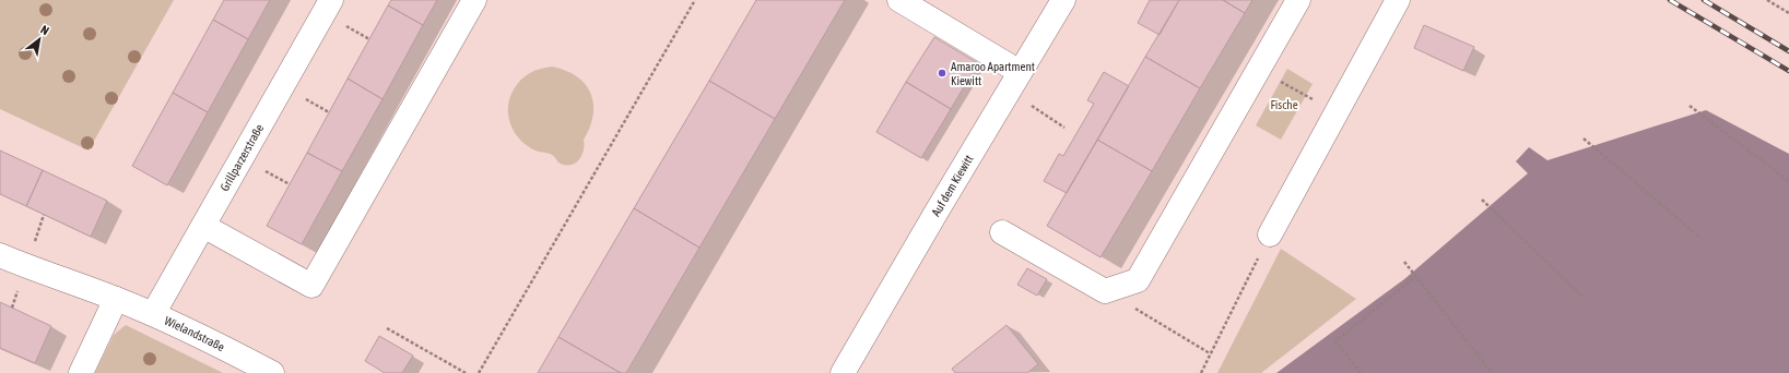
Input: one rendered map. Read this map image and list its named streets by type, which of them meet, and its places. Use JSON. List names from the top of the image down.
{
  "streets": {
    "street": ["Grillparzerstraße", "Auf dem Kiewitt", "Wielandstraße"]
  },
  "crossings": [
    ["Grillparzerstraße", "Wielandstraße"]
  ],
  "parks": ["Fische"],
  "places": ["Amaroo Apartment Kiewitt"],
  "north": "top right"
}
